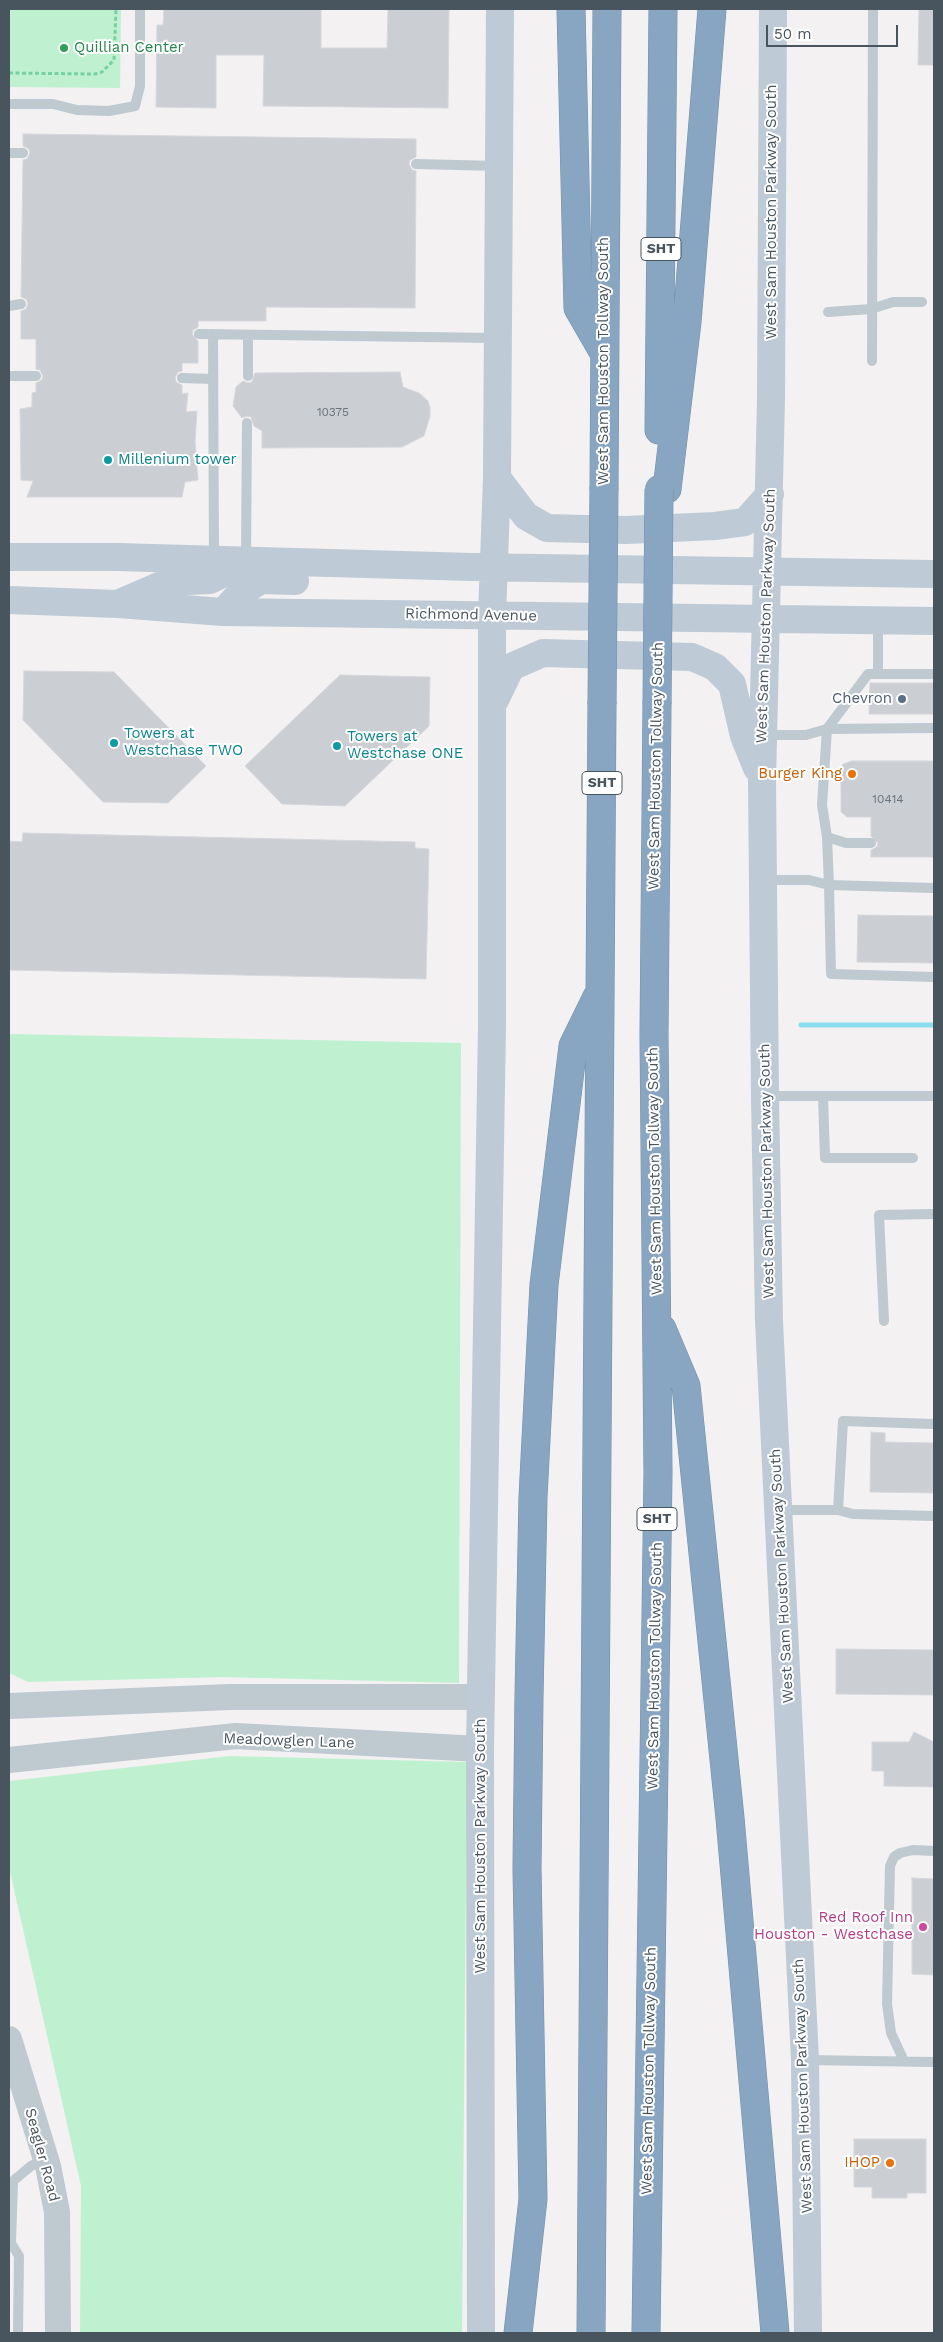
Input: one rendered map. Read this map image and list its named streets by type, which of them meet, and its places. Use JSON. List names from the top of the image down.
{
  "streets": {
    "highway": ["SHT", "West Sam Houston Tollway South"],
    "main road": ["West Sam Houston Parkway South", "Richmond Avenue"],
    "street": ["Meadowglen Lane", "Seagler Road"]
  },
  "crossings": [
    ["West Sam Houston Parkway South", "Richmond Avenue"],
    ["West Sam Houston Parkway South", "Meadowglen Lane"],
    ["SHT", "West Sam Houston Tollway South"]
  ],
  "places": [
    "Quillian Center",
    "Millenium tower",
    "Chevron",
    "Towers at Westchase TWO",
    "Towers at Westchase ONE",
    "Burger King",
    "Red Roof Inn Houston - Westchase",
    "IHOP"
  ],
  "house_numbers": ["10375", "10414"],
  "scale_bar": "50 m"
}
